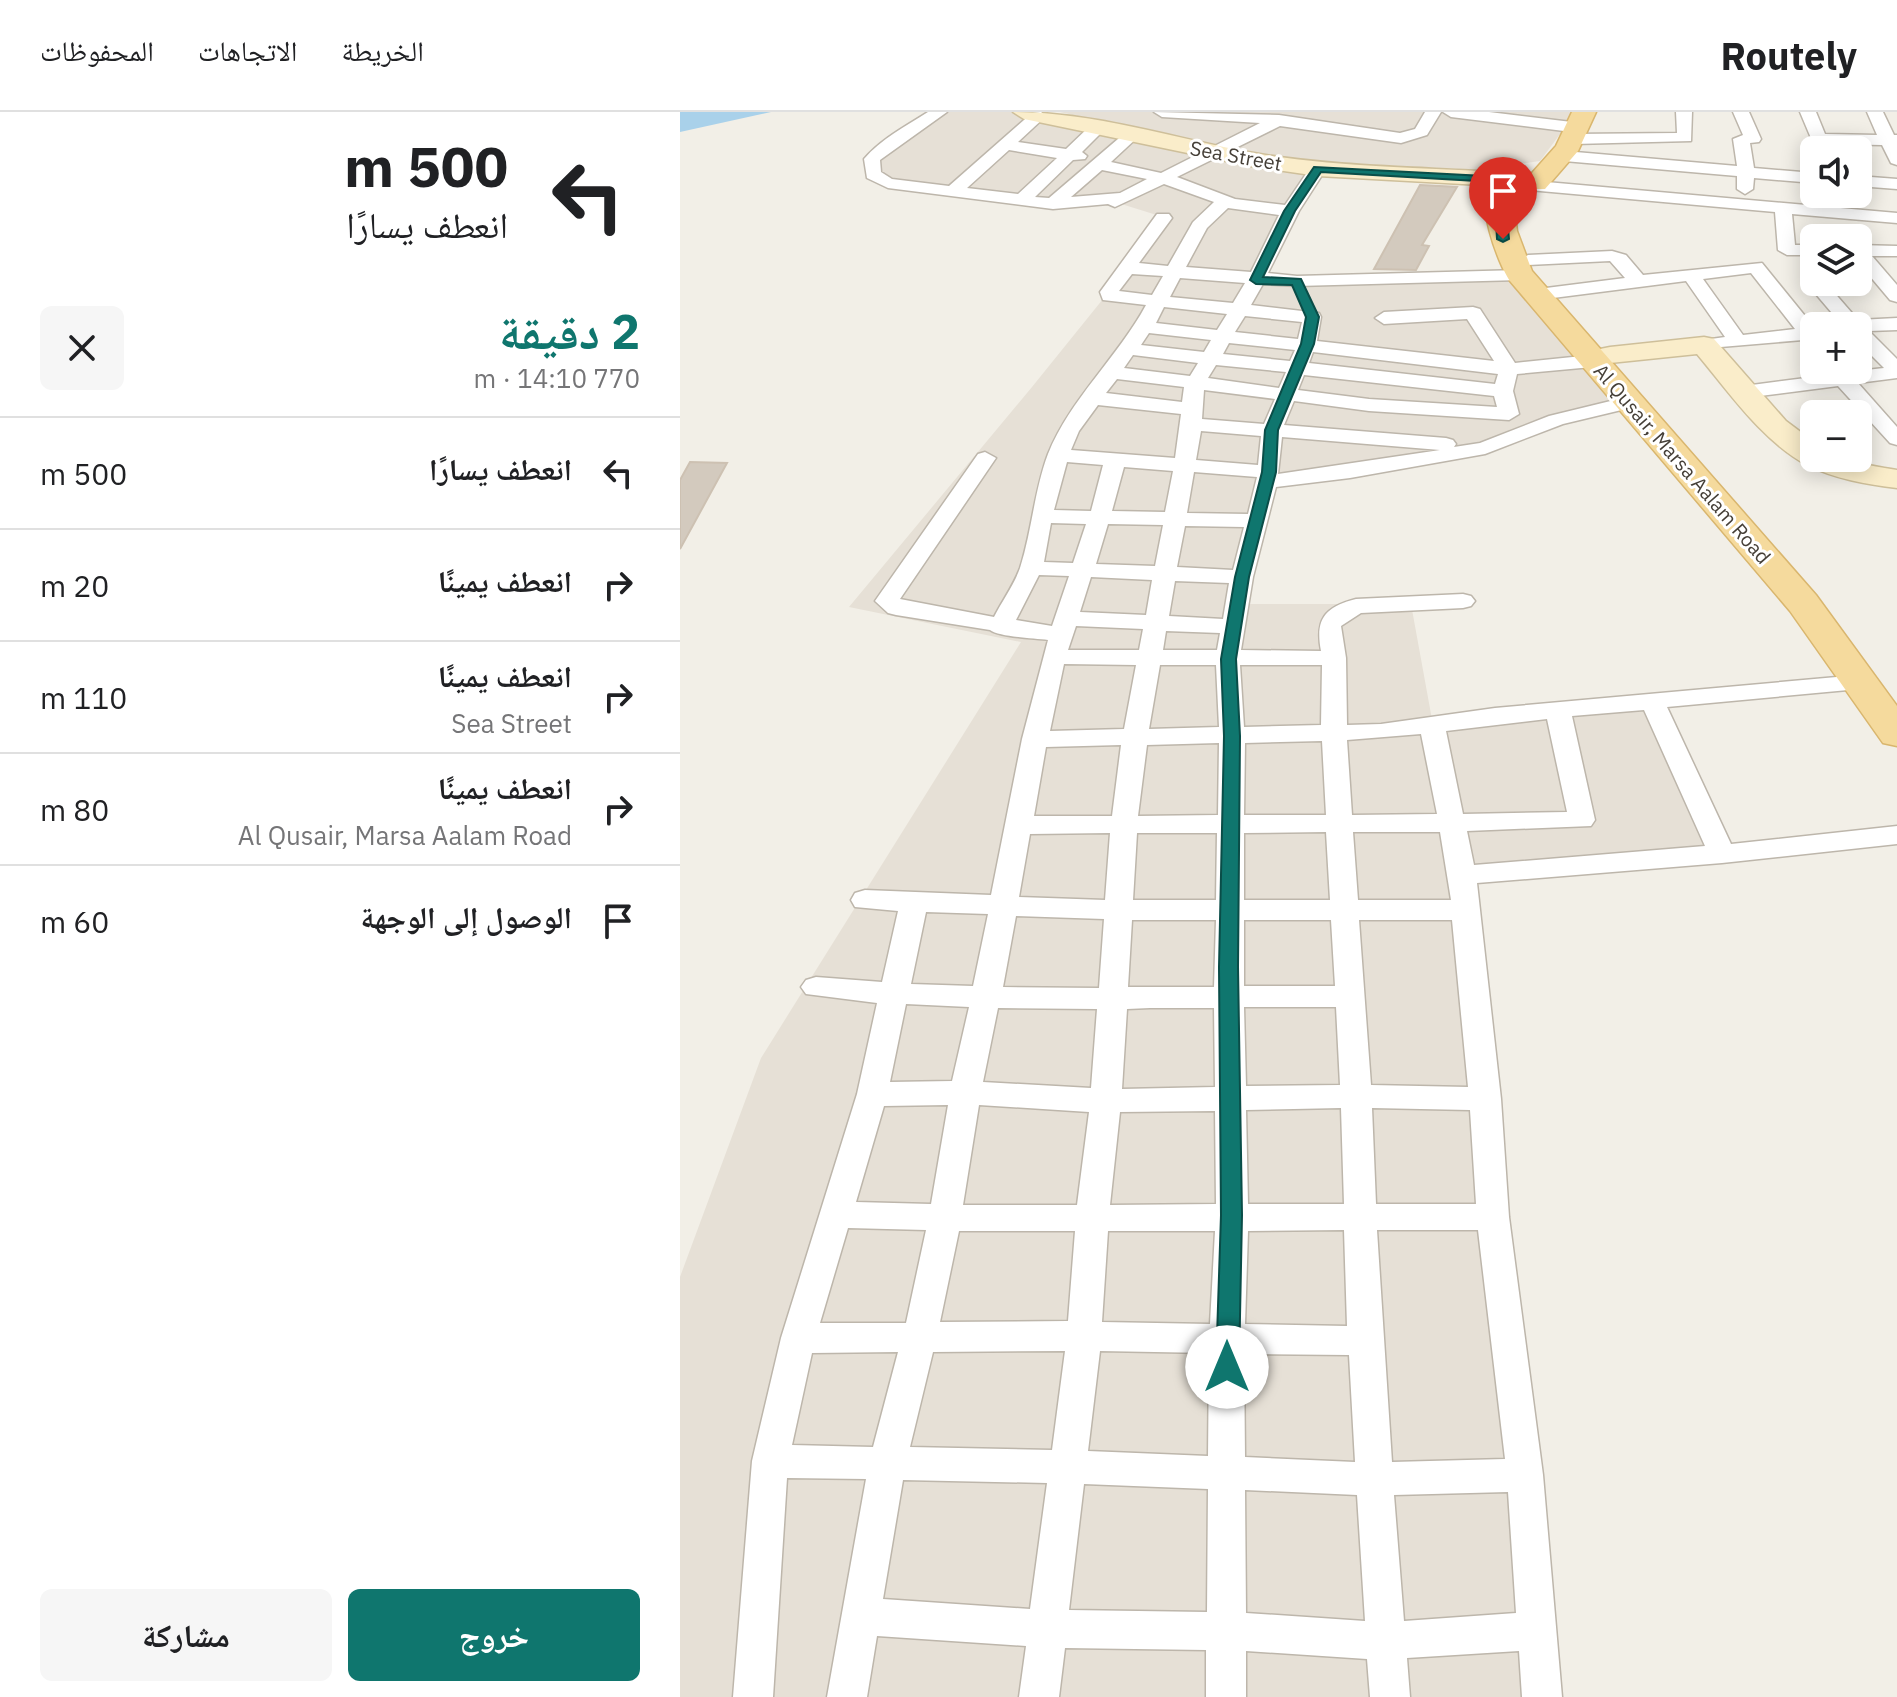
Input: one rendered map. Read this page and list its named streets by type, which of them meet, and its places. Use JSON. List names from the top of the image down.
{
  "streets": {
    "main road": ["Al Qusair, Marsa Aalam Road"],
    "street": ["Sea Street"]
  },
  "crossings": [
    ["Sea Street", "Al Qusair, Marsa Aalam Road"]
  ],
  "page": {
    "header": "Routely",
    "nav": ["الخريطة", "الاتجاهات", "المحفوظات"],
    "turn": ["500 m", "انعطف يسارًا"],
    "map_buttons": ["+", "−"],
    "heading": ["2 دقيقة", "770 m · 14:10"],
    "list": [
      {
        "name": "انعطف يسارًا",
        "value": "500 m"
      },
      {
        "name": "انعطف يمينًا",
        "value": "20 m"
      },
      {
        "name": "انعطف يمينًا",
        "note": "Sea Street",
        "value": "110 m"
      },
      {
        "name": "انعطف يمينًا",
        "note": "Al Qusair, Marsa Aalam Road",
        "value": "80 m"
      },
      {
        "name": "الوصول إلى الوجهة",
        "value": "60 m"
      }
    ],
    "buttons": ["خروج", "مشاركة"]
  }
}
